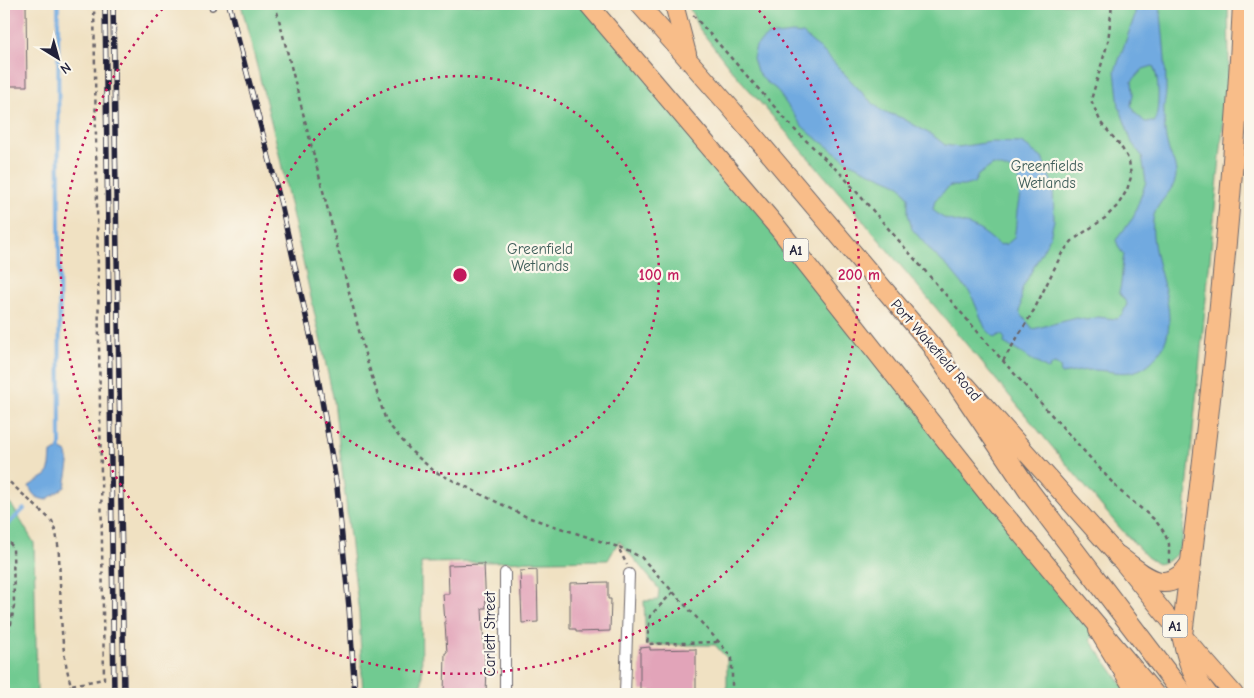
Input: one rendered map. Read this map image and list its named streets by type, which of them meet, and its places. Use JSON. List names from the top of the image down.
{
  "streets": {
    "highway": ["A1", "Port Wakefield Road"],
    "street": ["Carlett Street"]
  },
  "parks": ["Greenfields Wetlands", "Greenfield Wetlands"],
  "north": "bottom right",
  "rings": ["100 m", "200 m"]
}
